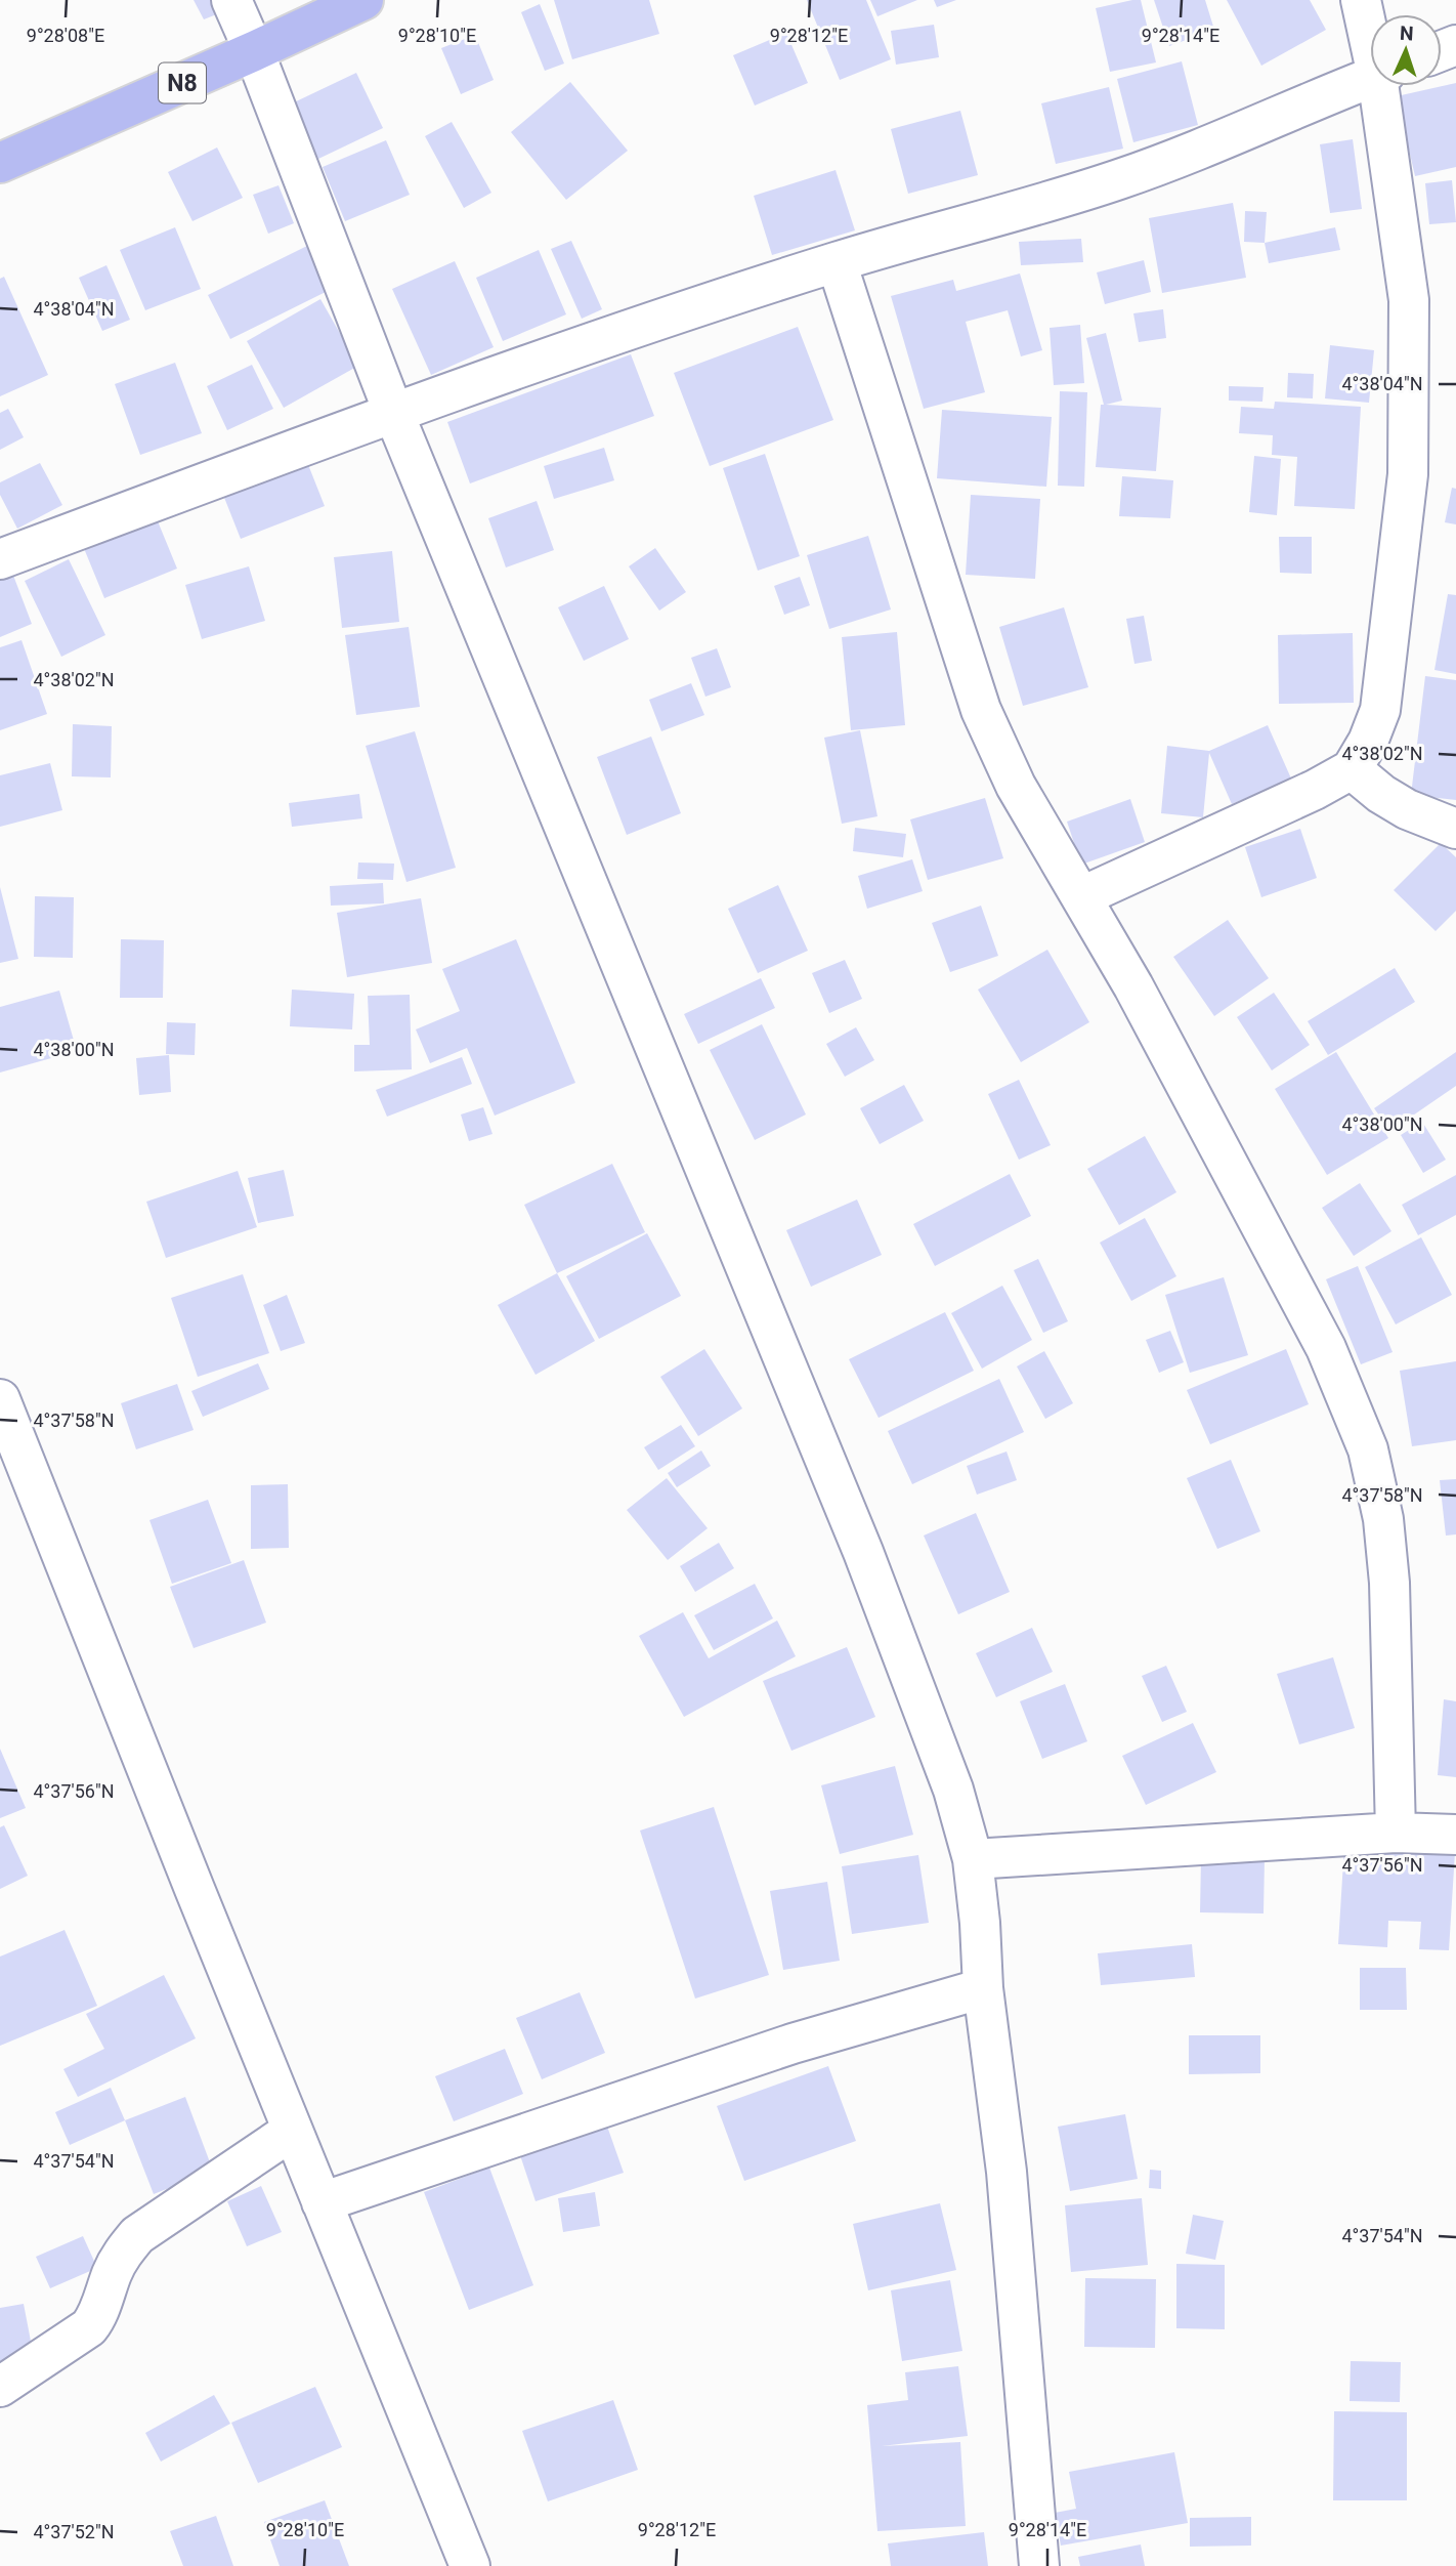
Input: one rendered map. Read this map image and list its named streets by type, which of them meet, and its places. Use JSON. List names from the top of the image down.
{
  "streets": {
    "highway": ["N8"]
  },
  "north": "top",
  "coordinates": [
    "9°28'08\"E",
    "9°28'10\"E",
    "9°28'12\"E",
    "9°28'14\"E",
    "4°38'04\"N",
    "4°38'02\"N",
    "4°38'00\"N",
    "4°37'58\"N",
    "4°37'56\"N",
    "4°37'54\"N",
    "4°37'52\"N"
  ]
}
